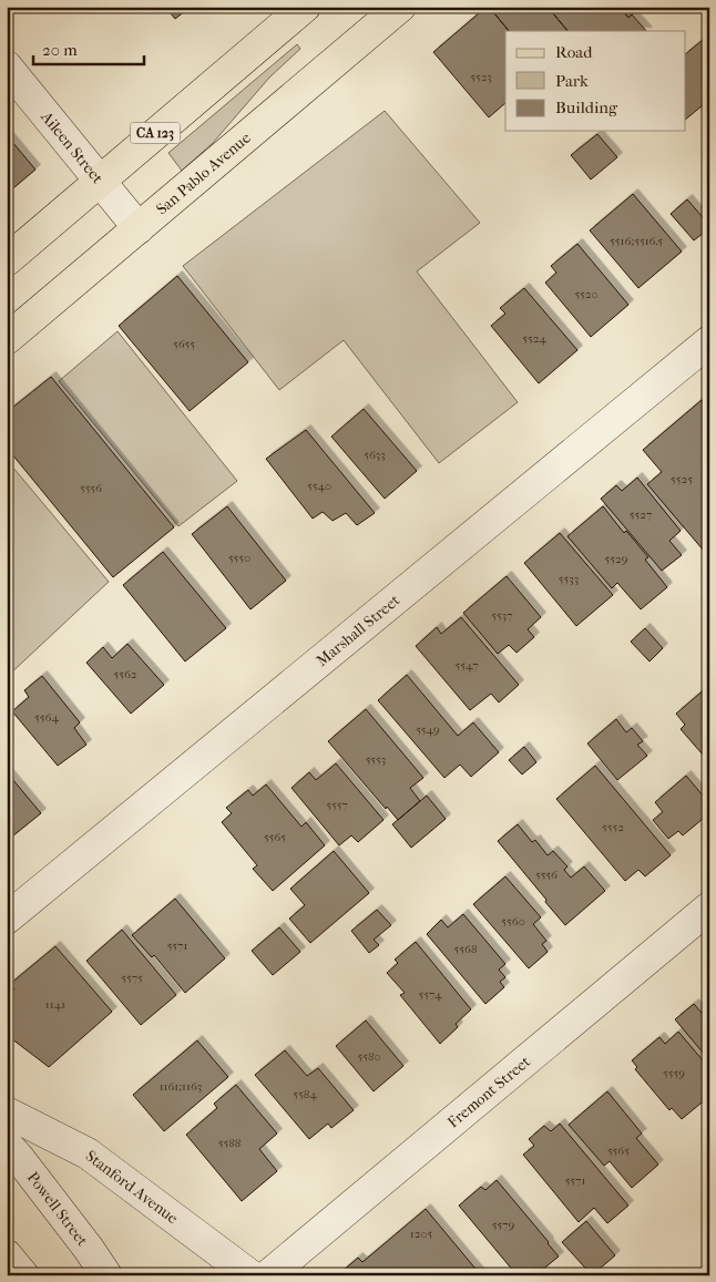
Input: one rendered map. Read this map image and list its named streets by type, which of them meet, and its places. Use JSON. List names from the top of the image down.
{
  "streets": {
    "main road": ["CA 123", "San Pablo Avenue"],
    "street": [
      "Aileen Street",
      "Marshall Street",
      "Fremont Street",
      "Stanford Avenue",
      "Powell Street"
    ]
  },
  "crossings": [
    ["CA 123", "Aileen Street"],
    ["Aileen Street", "San Pablo Avenue"]
  ],
  "house_numbers": [
    "5523",
    "5516;5516.5",
    "5520",
    "5524",
    "5655",
    "5633",
    "5525",
    "5540",
    "5556",
    "5527",
    "5550",
    "5529",
    "5533",
    "5537",
    "5547",
    "5562",
    "5564",
    "5549",
    "5553",
    "5557",
    "5552",
    "5565",
    "5556",
    "5560",
    "5571",
    "5568",
    "5575",
    "5574",
    "1141",
    "5580",
    "5559",
    "1161;1163",
    "5584",
    "5588",
    "5565",
    "5571",
    "5579",
    "1205"
  ],
  "legend": ["Road", "Park", "Building"],
  "scale_bar": "20 m"
}
